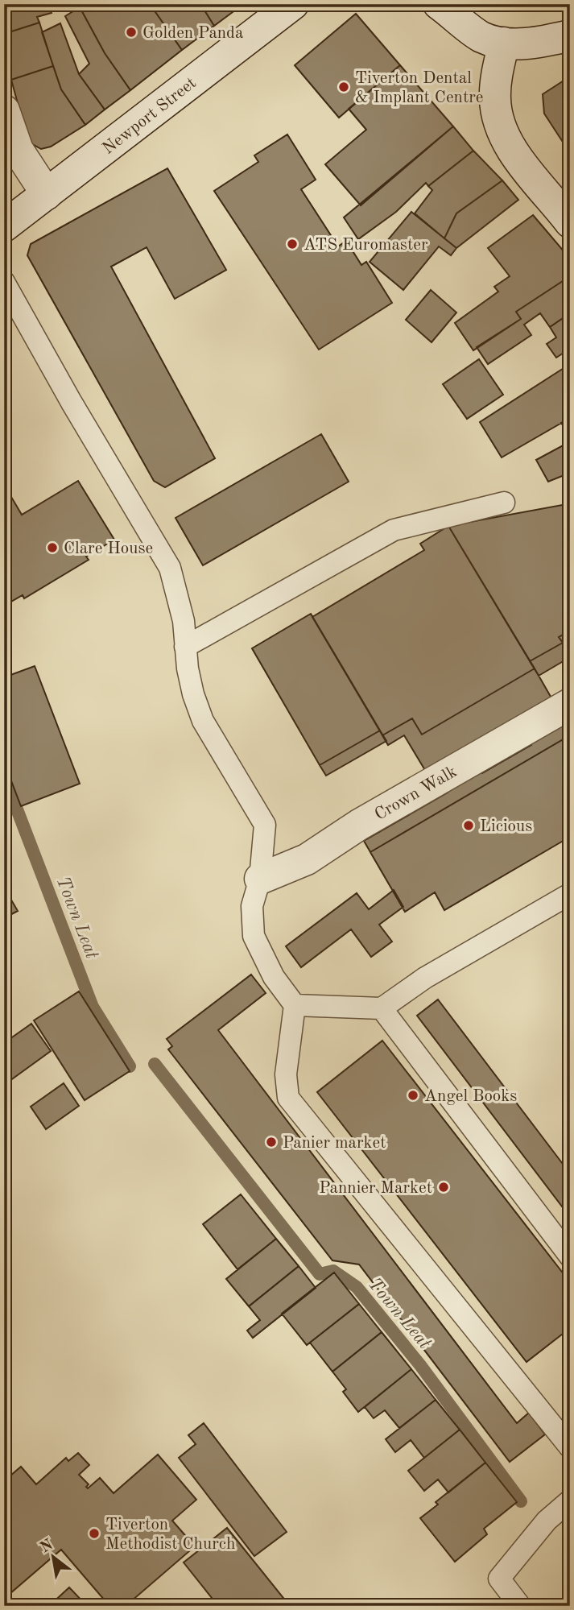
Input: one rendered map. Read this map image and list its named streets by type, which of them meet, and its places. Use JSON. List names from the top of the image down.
{
  "streets": {
    "street": ["Newport Street", "Crown Walk"]
  },
  "water": ["Town Leat"],
  "places": [
    "Golden Panda",
    "Tiverton Dental & Implant Centre",
    "ATS Euromaster",
    "Clare House",
    "Licious",
    "Angel Books",
    "Panier market",
    "Pannier Market",
    "Tiverton Methodist Church"
  ],
  "north": "top left"
}
